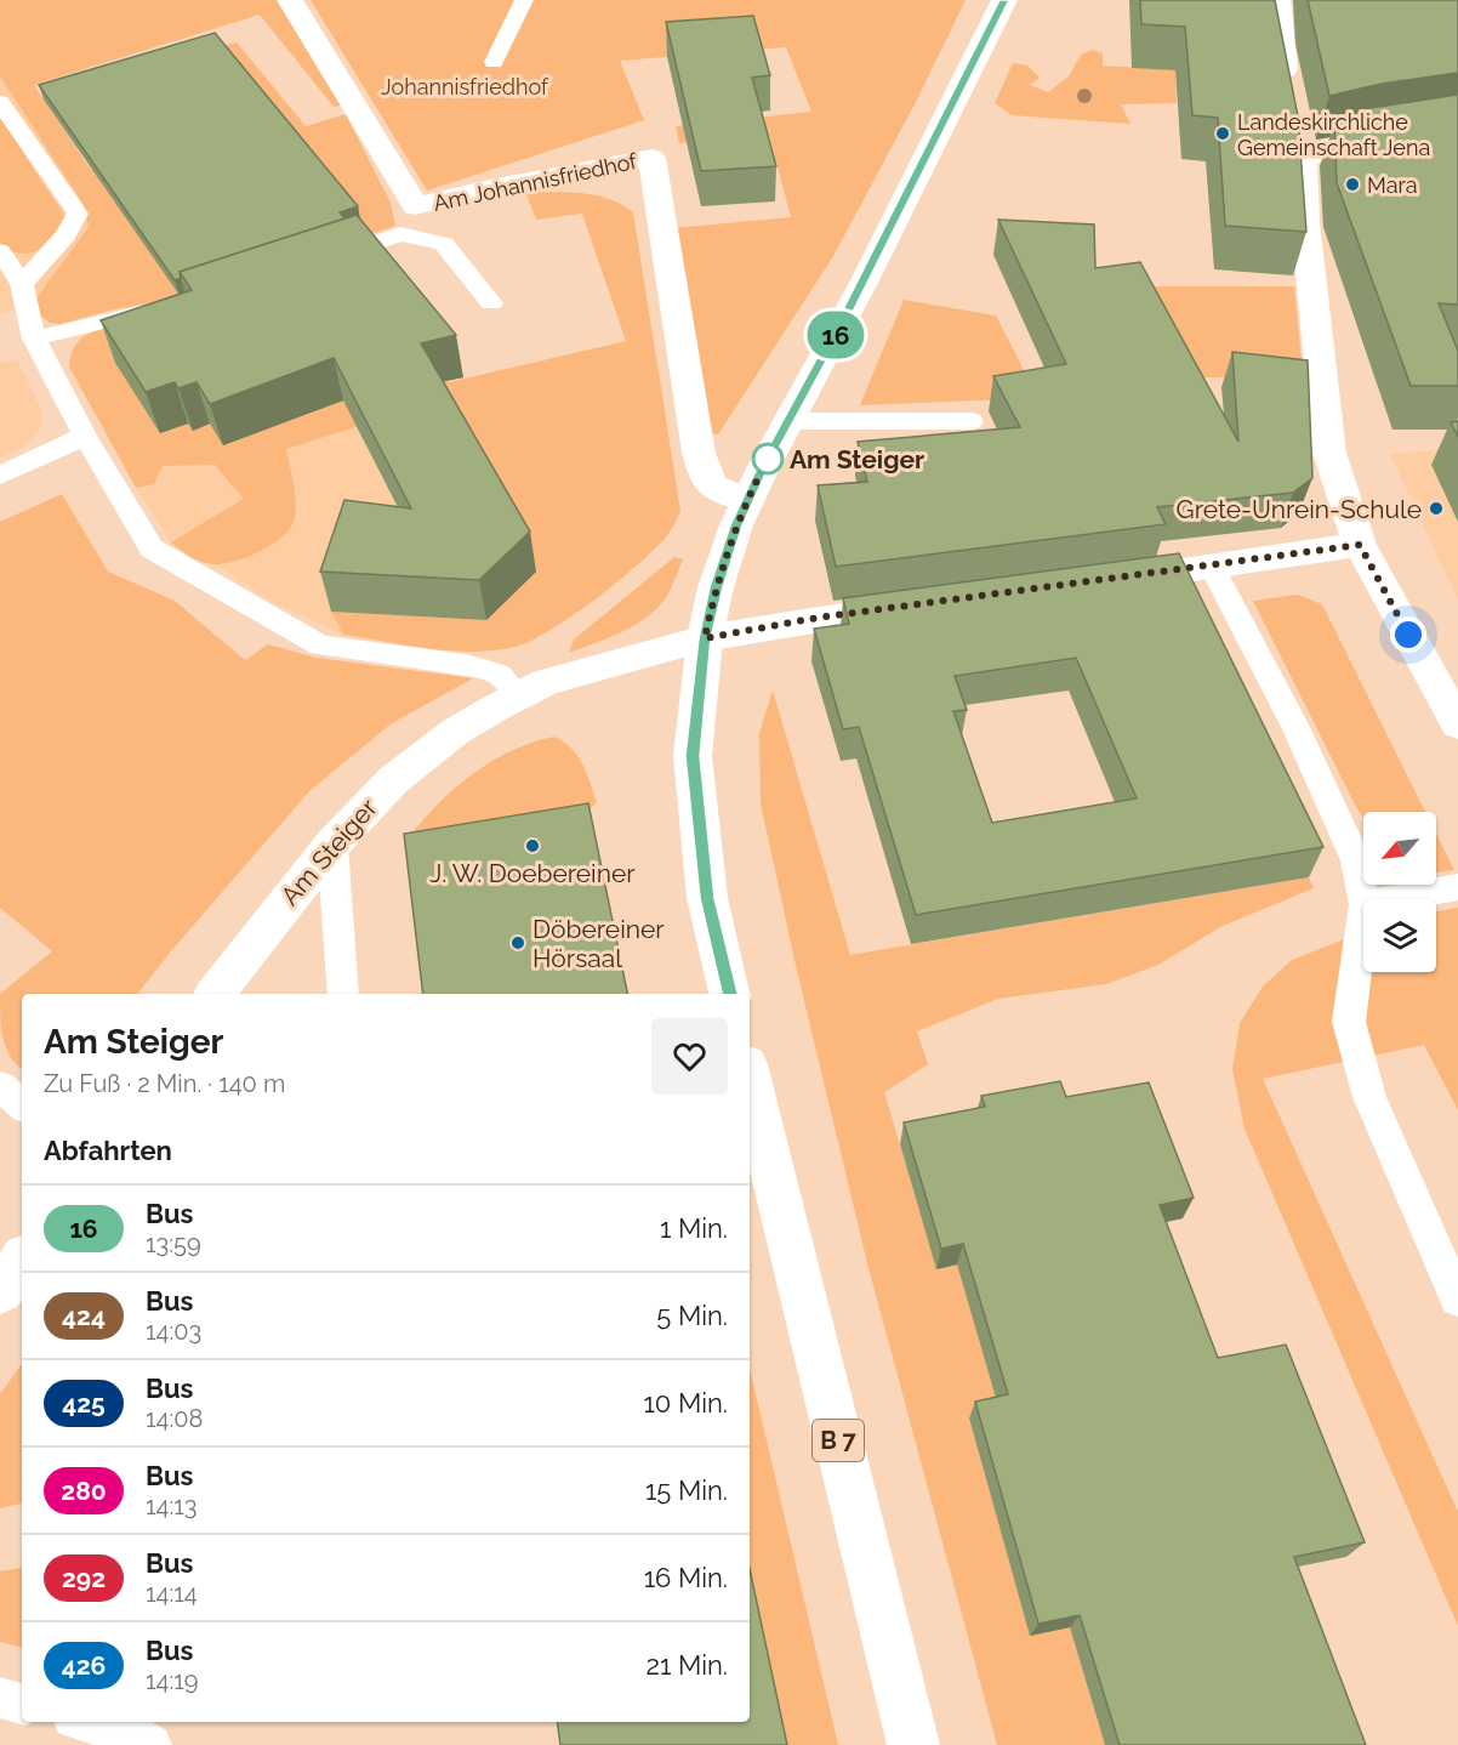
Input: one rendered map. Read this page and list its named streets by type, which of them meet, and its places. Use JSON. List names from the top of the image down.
{
  "streets": {
    "street": ["Am Johannisfriedhof", "Am Steiger", "B 7"]
  },
  "parks": ["Johannisfriedhof"],
  "places": [
    "Landeskirchliche Gemeinschaft Jena",
    "Mara",
    "Am Steiger",
    "Grete-Unrein-Schule",
    "J. W. Doebereiner",
    "Döbereiner Hörsaal"
  ],
  "lines": ["bus line 16"],
  "north": "bottom left",
  "page": {
    "on_map": "16",
    "heading": [
      ["Am Steiger", "Zu Fuß · 2 Min. · 140 m"],
      "Abfahrten"
    ],
    "list": [
      {
        "mark": "16",
        "name": "Bus",
        "note": "13:59",
        "value": "1 Min."
      },
      {
        "mark": "424",
        "name": "Bus",
        "note": "14:03",
        "value": "5 Min."
      },
      {
        "mark": "425",
        "name": "Bus",
        "note": "14:08",
        "value": "10 Min."
      },
      {
        "mark": "280",
        "name": "Bus",
        "note": "14:13",
        "value": "15 Min."
      },
      {
        "mark": "292",
        "name": "Bus",
        "note": "14:14",
        "value": "16 Min."
      },
      {
        "mark": "426",
        "name": "Bus",
        "note": "14:19",
        "value": "21 Min."
      }
    ]
  }
}
